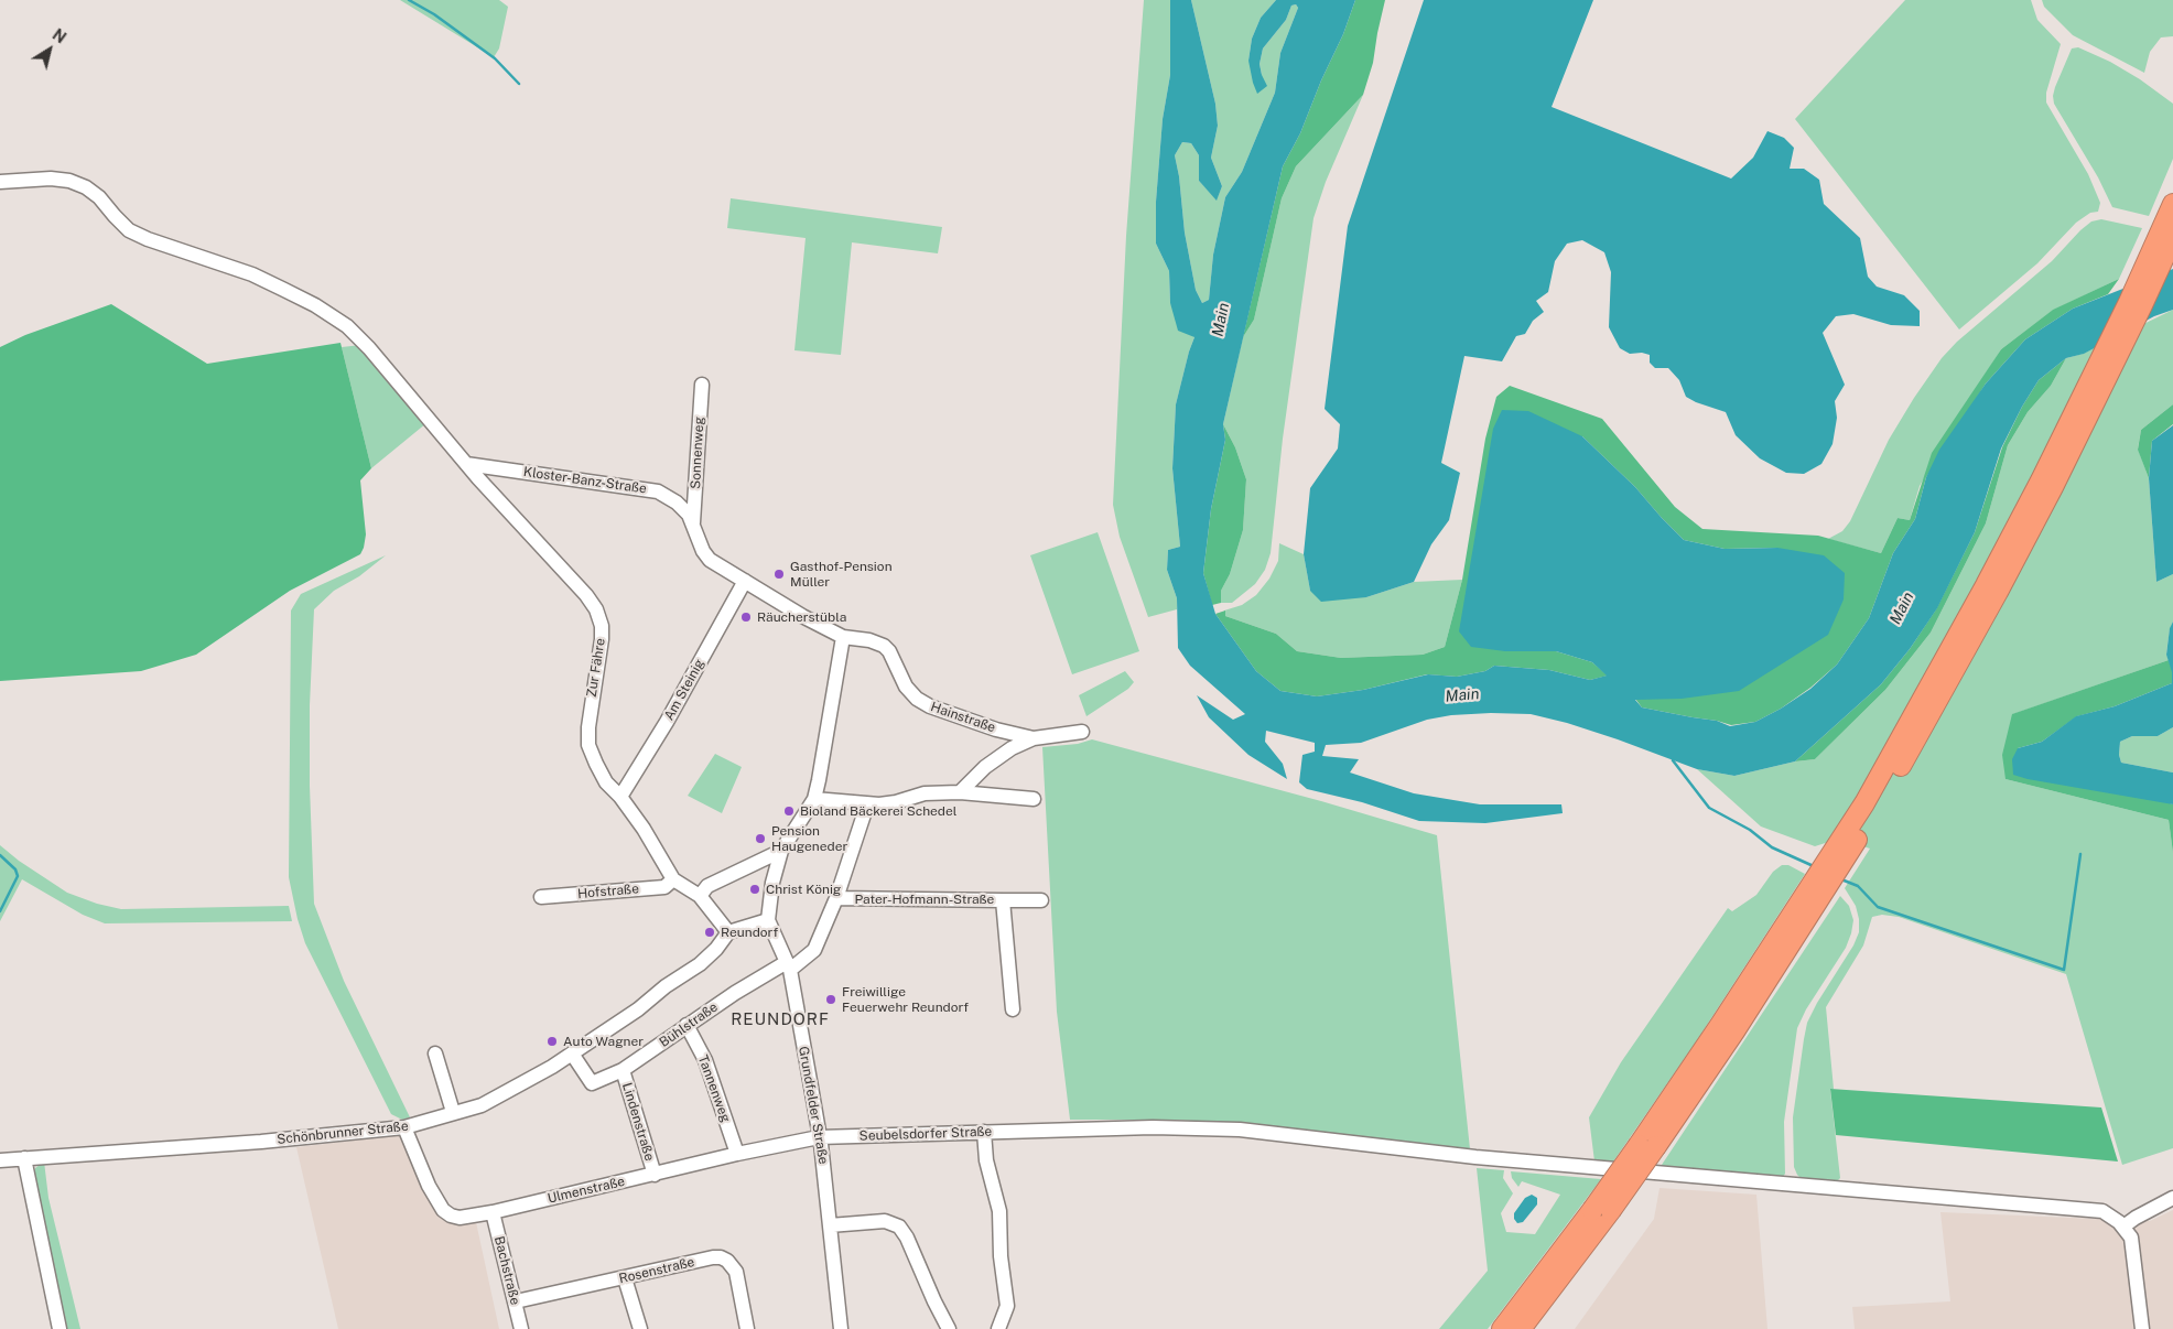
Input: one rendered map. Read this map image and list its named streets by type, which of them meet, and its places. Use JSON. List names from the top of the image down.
{
  "streets": {
    "street": [
      "Sonnenweg",
      "Kloster-Banz-Straße",
      "Zur Fähre",
      "Am Steinig",
      "Hainstraße",
      "Hofstraße",
      "Pater-Hofmann-Straße",
      "Bühlstraße",
      "Tannenweg",
      "Grundfelder Straße",
      "Lindenstraße",
      "Schönbrunner Straße",
      "Seubelsdorfer Straße",
      "Ulmenstraße",
      "Bachstraße",
      "Rosenstraße"
    ]
  },
  "crossings": [
    ["Sonnenweg", "Kloster-Banz-Straße"],
    ["Kloster-Banz-Straße", "Zur Fähre"],
    ["Kloster-Banz-Straße", "Am Steinig"],
    ["Kloster-Banz-Straße", "Hainstraße"],
    ["Zur Fähre", "Am Steinig"],
    ["Zur Fähre", "Hofstraße"],
    ["Zur Fähre", "Schönbrunner Straße"],
    ["Pater-Hofmann-Straße", "Bühlstraße"],
    ["Bühlstraße", "Tannenweg"],
    ["Bühlstraße", "Grundfelder Straße"],
    ["Bühlstraße", "Lindenstraße"],
    ["Bühlstraße", "Schönbrunner Straße"],
    ["Tannenweg", "Ulmenstraße"],
    ["Grundfelder Straße", "Seubelsdorfer Straße"],
    ["Grundfelder Straße", "Ulmenstraße"],
    ["Lindenstraße", "Ulmenstraße"],
    ["Schönbrunner Straße", "Ulmenstraße"],
    ["Seubelsdorfer Straße", "Ulmenstraße"],
    ["Ulmenstraße", "Bachstraße"],
    ["Bachstraße", "Rosenstraße"]
  ],
  "districts": ["REUNDORF"],
  "water": ["Main"],
  "places": [
    "Gasthof-Pension Müller",
    "Räucherstübla",
    "Bioland Bäckerei Schedel",
    "Pension Haugeneder",
    "Christ König",
    "Reundorf",
    "Freiwillige Feuerwehr Reundorf",
    "Auto Wagner"
  ],
  "north": "top right"
}
